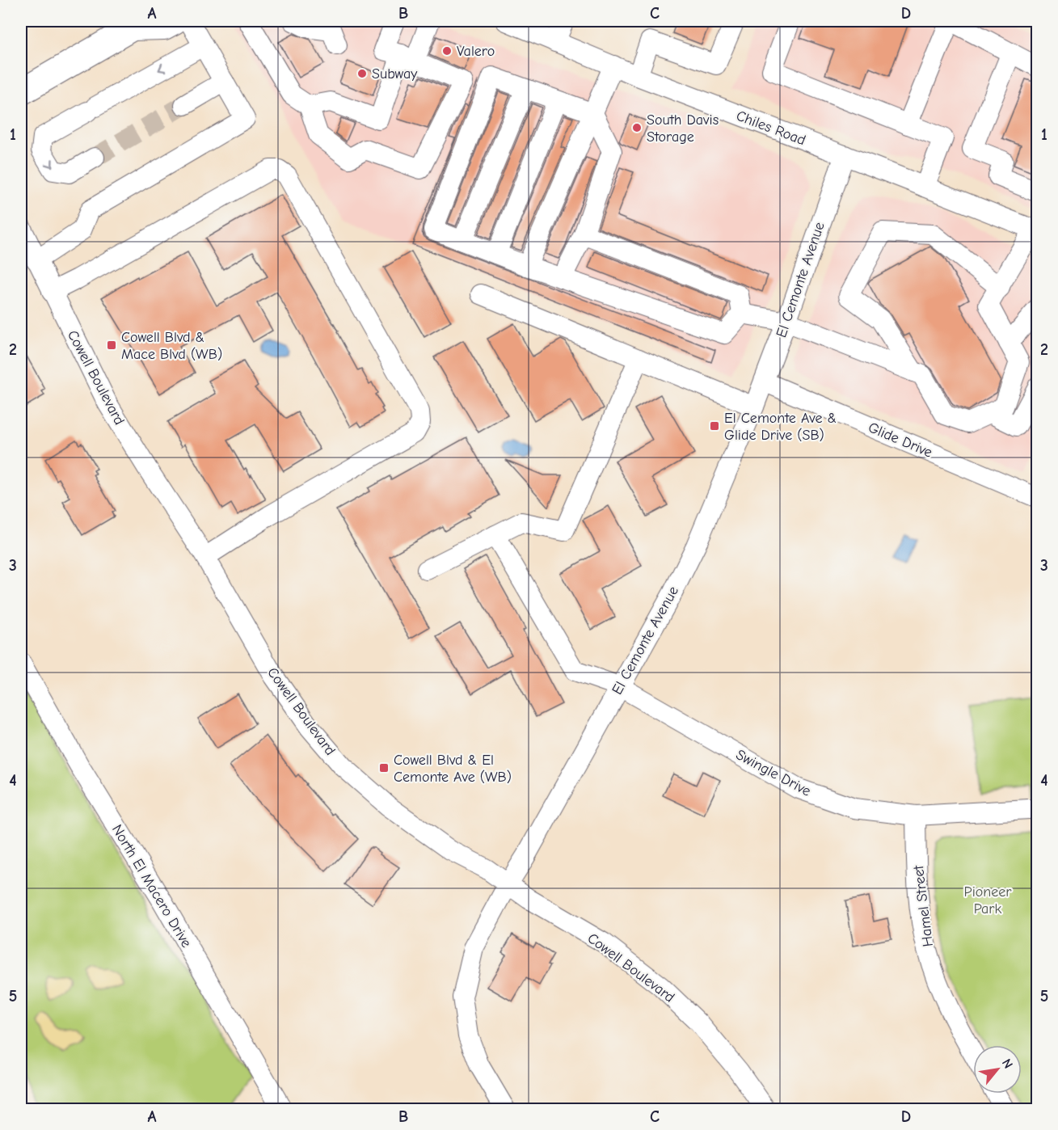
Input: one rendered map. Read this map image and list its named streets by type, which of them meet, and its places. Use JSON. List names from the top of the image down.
{
  "streets": {
    "street": [
      "Chiles Road",
      "El Cemonte Avenue",
      "Cowell Boulevard",
      "Glide Drive",
      "Swingle Drive",
      "North El Macero Drive",
      "Hamel Street"
    ]
  },
  "crossings": [
    ["Chiles Road", "El Cemonte Avenue"],
    ["El Cemonte Avenue", "Cowell Boulevard"],
    ["El Cemonte Avenue", "Glide Drive"],
    ["El Cemonte Avenue", "Swingle Drive"],
    ["Swingle Drive", "Hamel Street"]
  ],
  "parks": ["Pioneer Park"],
  "places": {
    "other": ["Valero", "Subway", "South Davis Storage"],
    "transit": ["Cowell Blvd & Mace Blvd (WB)", "El Cemonte Ave & Glide Drive (SB)", "Cowell Blvd & El Cemonte Ave (WB)"]
  },
  "north": "top right",
  "grid": {
    "columns": [
      "A",
      "B",
      "C",
      "D"
    ],
    "rows": [
      "1",
      "2",
      "3",
      "4",
      "5"
    ]
  }
}
